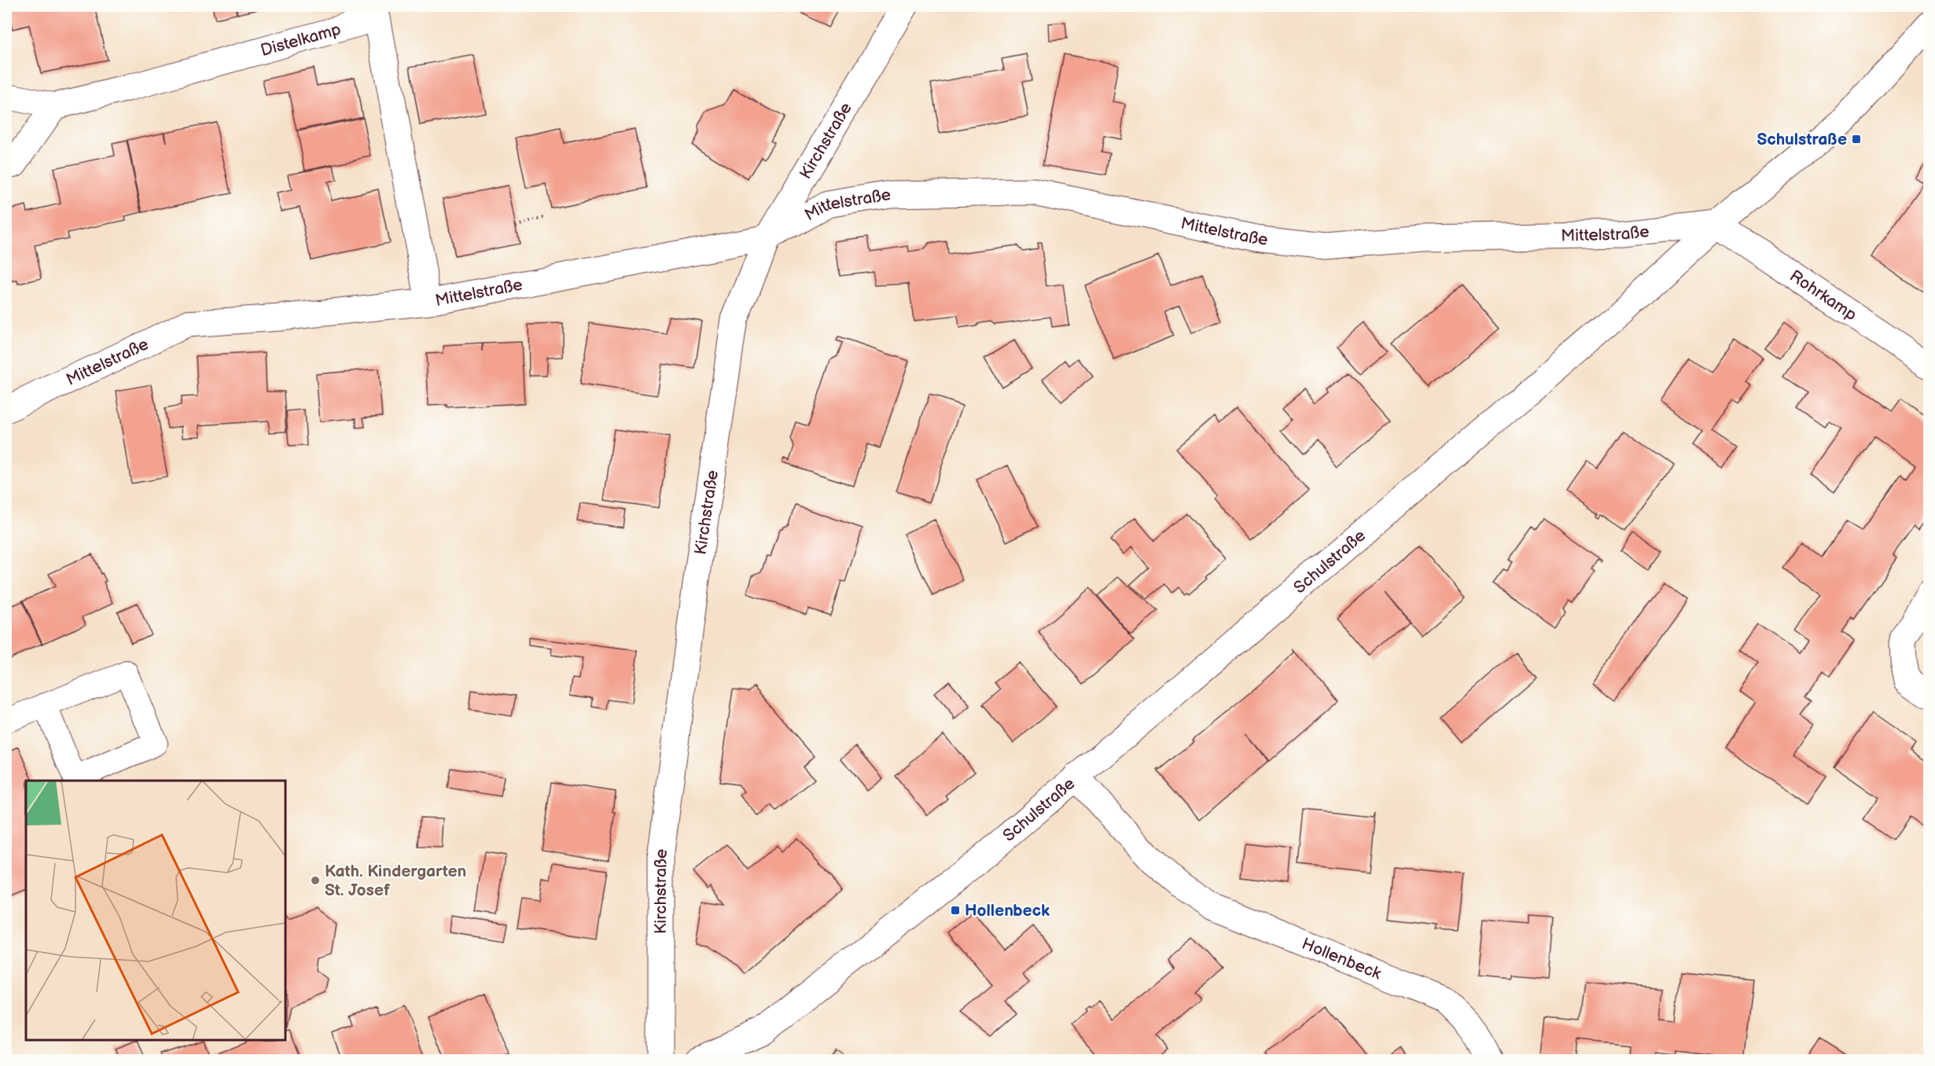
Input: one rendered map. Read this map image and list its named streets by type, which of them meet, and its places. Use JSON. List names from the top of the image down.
{
  "streets": {
    "street": [
      "Distelkamp",
      "Kirchstraße",
      "Mittelstraße",
      "Rohrkamp",
      "Schulstraße",
      "Hollenbeck"
    ]
  },
  "crossings": [
    ["Distelkamp", "Mittelstraße"],
    ["Kirchstraße", "Mittelstraße"],
    ["Mittelstraße", "Rohrkamp"],
    ["Mittelstraße", "Schulstraße"],
    ["Rohrkamp", "Schulstraße"],
    ["Schulstraße", "Hollenbeck"]
  ],
  "places": {
    "transit": ["Schulstraße", "Hollenbeck"],
    "other": ["Kath. Kindergarten St. Josef"]
  }
}
